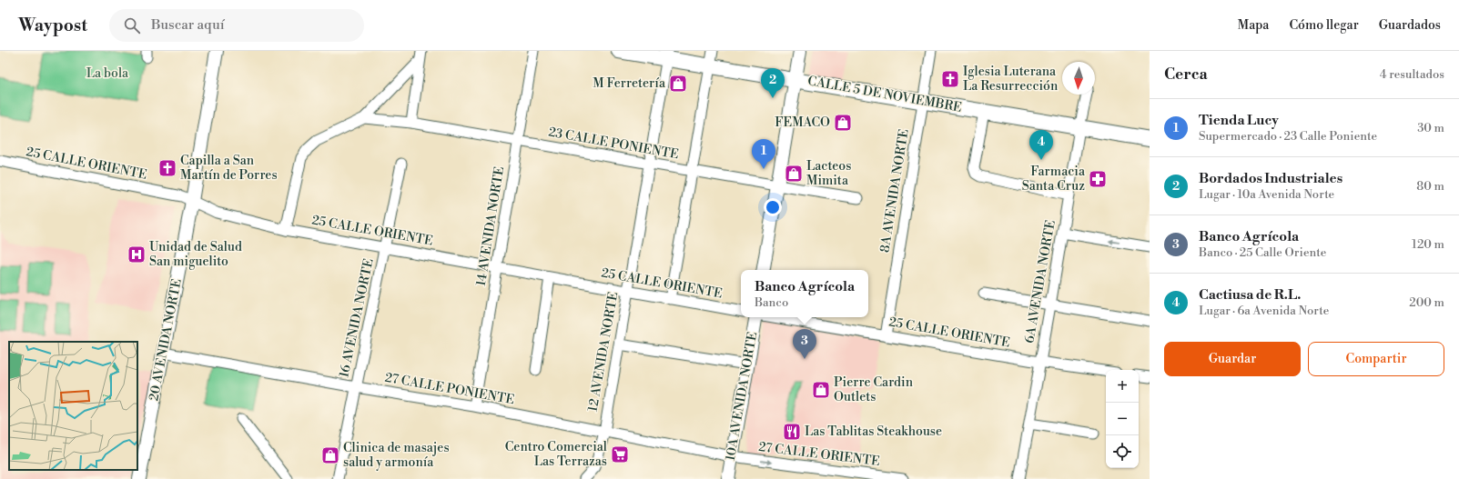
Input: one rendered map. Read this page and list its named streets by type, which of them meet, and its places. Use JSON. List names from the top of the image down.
{
  "streets": {
    "main road": ["CALLE 5 DE NOVIEMBRE"],
    "street": [
      "23 CALLE PONIENTE",
      "25 CALLE ORIENTE",
      "8A AVENIDA NORTE",
      "14 AVENIDA NORTE",
      "6A AVENIDA NORTE",
      "16 AVENIDA NORTE",
      "20 AVENIDA NORTE",
      "12 AVENIDA NORTE",
      "27 CALLE PONIENTE",
      "10A AVENIDA NORTE",
      "27 CALLE ORIENTE"
    ]
  },
  "crossings": [
    ["CALLE 5 DE NOVIEMBRE", "8A AVENIDA NORTE"],
    ["CALLE 5 DE NOVIEMBRE", "6A AVENIDA NORTE"],
    ["CALLE 5 DE NOVIEMBRE", "12 AVENIDA NORTE"],
    ["23 CALLE PONIENTE", "14 AVENIDA NORTE"],
    ["23 CALLE PONIENTE", "12 AVENIDA NORTE"],
    ["25 CALLE ORIENTE", "8A AVENIDA NORTE"],
    ["25 CALLE ORIENTE", "14 AVENIDA NORTE"],
    ["25 CALLE ORIENTE", "6A AVENIDA NORTE"],
    ["25 CALLE ORIENTE", "16 AVENIDA NORTE"],
    ["25 CALLE ORIENTE", "20 AVENIDA NORTE"],
    ["25 CALLE ORIENTE", "12 AVENIDA NORTE"],
    ["14 AVENIDA NORTE", "27 CALLE PONIENTE"],
    ["16 AVENIDA NORTE", "27 CALLE PONIENTE"],
    ["20 AVENIDA NORTE", "27 CALLE PONIENTE"],
    ["12 AVENIDA NORTE", "27 CALLE PONIENTE"],
    ["27 CALLE PONIENTE", "10A AVENIDA NORTE"],
    ["27 CALLE PONIENTE", "27 CALLE ORIENTE"],
    ["10A AVENIDA NORTE", "27 CALLE ORIENTE"]
  ],
  "one_way": ["27 CALLE ORIENTE"],
  "parks": ["La bola"],
  "places": {
    "church": ["Iglesia Luterana La Resurrección", "Capilla a San Martín de Porres"],
    "shop": [
      "M Ferretería",
      "FEMACO",
      "Lacteos Mimita",
      "Pierre Cardin Outlets",
      "Clinica de masajes salud y armonía"
    ],
    "pharmacy": ["Farmacia Santa Cruz"],
    "hospital": ["Unidad de Salud San miguelito"],
    "restaurant": ["Las Tablitas Steakhouse"],
    "supermarket": ["Centro Comercial Las Terrazas"]
  },
  "north": "bottom",
  "page": {
    "header": "Waypost",
    "search": "Buscar aquí",
    "nav": ["Mapa", "Cómo llegar", "Guardados"],
    "heading": ["Cerca", "4 resultados"],
    "pins": [
      "2",
      "4",
      "1",
      "3"
    ],
    "list": [
      {
        "mark": "1",
        "name": "Tienda Lucy",
        "note": "Supermercado · 23 Calle Poniente",
        "value": "30 m"
      },
      {
        "mark": "2",
        "name": "Bordados Industriales",
        "note": "Lugar · 10a Avenida Norte",
        "value": "80 m"
      },
      {
        "mark": "3",
        "name": "Banco Agrícola",
        "note": "Banco · 25 Calle Oriente",
        "value": "120 m"
      },
      {
        "mark": "4",
        "name": "Cactiusa de R.L.",
        "note": "Lugar · 6a Avenida Norte",
        "value": "200 m"
      }
    ],
    "popup": ["Banco Agrícola", "Banco"],
    "buttons": ["Guardar", "Compartir"],
    "map_buttons": ["+", "−"]
  }
}
